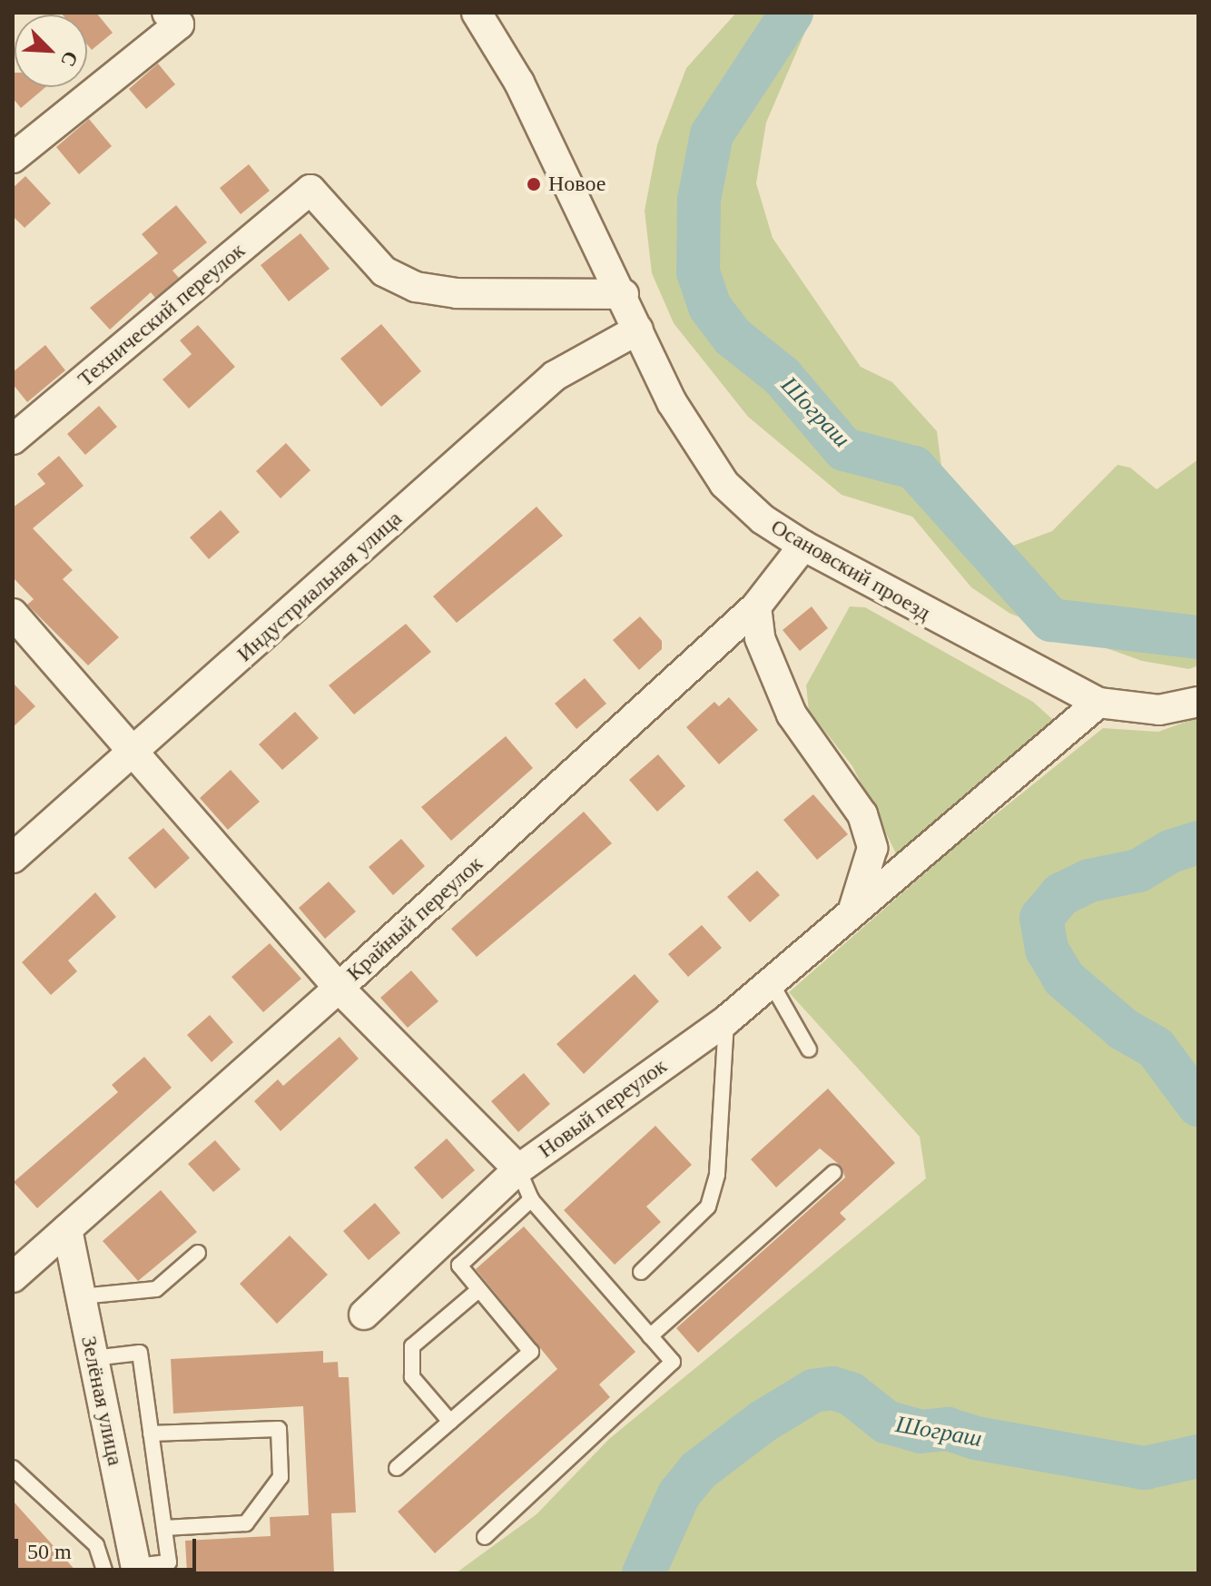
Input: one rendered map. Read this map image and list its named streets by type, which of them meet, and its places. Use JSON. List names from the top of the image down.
{
  "streets": {
    "street": [
      "Технический переулок",
      "Осановский проезд",
      "Индустриальная улица",
      "Крайный переулок",
      "Новый переулок",
      "Зелёная улица"
    ]
  },
  "crossings": [
    ["Технический переулок", "Осановский проезд"],
    ["Осановский проезд", "Индустриальная улица"],
    ["Осановский проезд", "Крайный переулок"],
    ["Осановский проезд", "Новый переулок"],
    ["Крайный переулок", "Зелёная улица"]
  ],
  "water": ["Шограш"],
  "places": ["Новое"],
  "scale_bar": "50 m",
  "north": "bottom right"
}
